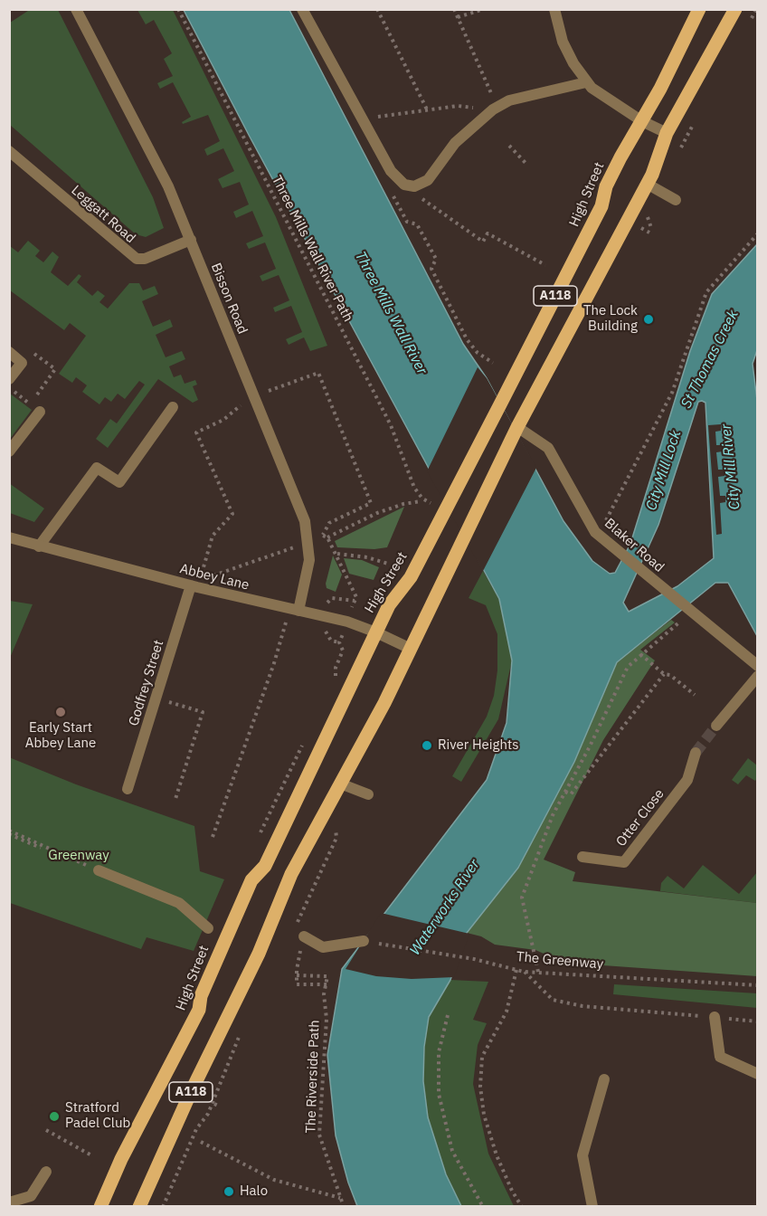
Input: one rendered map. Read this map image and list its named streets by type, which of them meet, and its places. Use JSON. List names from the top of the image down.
{
  "streets": {
    "main road": ["High Street", "A118"],
    "street": [
      "Leggatt Road",
      "Bisson Road",
      "Blaker Road",
      "Abbey Lane",
      "Godfrey Street",
      "Otter Close"
    ],
    "path": ["Three Mills Wall River Path", "The Greenway", "The Riverside Path"]
  },
  "crossings": [
    ["High Street", "Abbey Lane"],
    ["Leggatt Road", "Bisson Road"],
    ["A118", "Blaker Road"],
    ["A118", "Abbey Lane"],
    ["Bisson Road", "Abbey Lane"],
    ["Abbey Lane", "Godfrey Street"]
  ],
  "water": [
    "Three Mills Wall River",
    "St Thomas Creek",
    "City Mill River",
    "City Mill Lock",
    "Waterworks River"
  ],
  "parks": ["Greenway"],
  "places": [
    "The Lock Building",
    "Early Start Abbey Lane",
    "River Heights",
    "Stratford Padel Club",
    "Halo"
  ]
}
